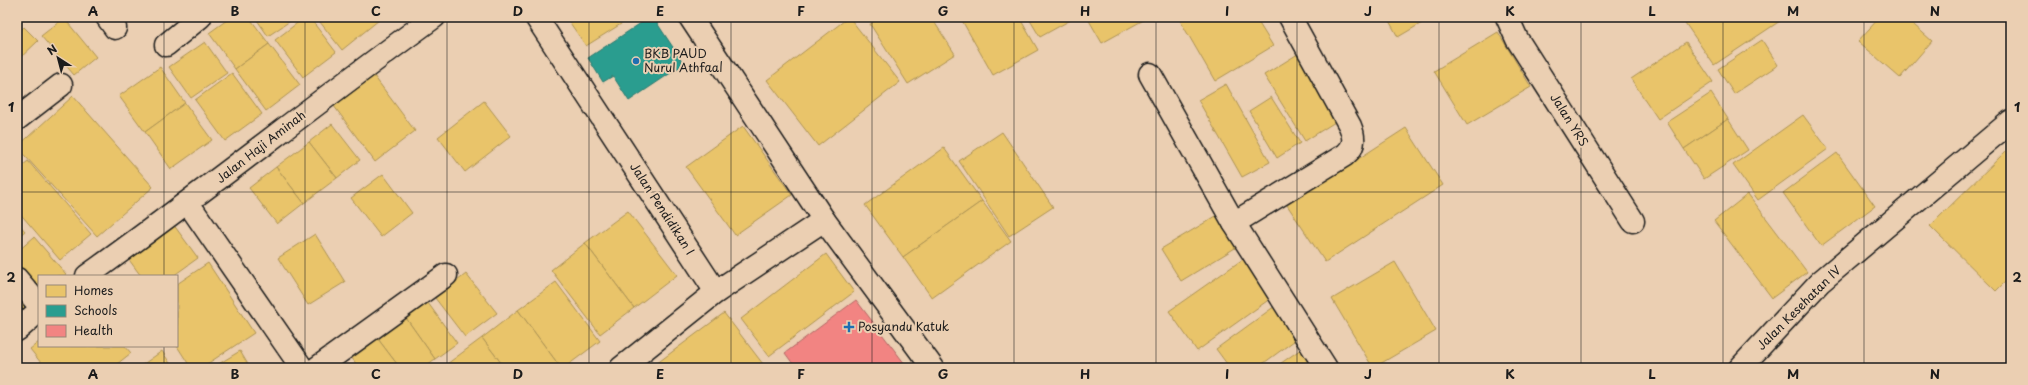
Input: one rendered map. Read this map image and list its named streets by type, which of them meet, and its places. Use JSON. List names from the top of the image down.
{
  "streets": {
    "street": [
      "Jalan YRS",
      "Jalan Haji Aminah",
      "Jalan Pendidikan I",
      "Jalan Kesehatan IV"
    ]
  },
  "places": {
    "other": ["BKB PAUD Nurul Athfaal"],
    "health": ["Posyandu Katuk"]
  },
  "legend": ["Homes", "Schools", "Health"],
  "north": "top left",
  "grid": {
    "columns": [
      "A",
      "B",
      "C",
      "D",
      "E",
      "F",
      "G",
      "H",
      "I",
      "J",
      "K",
      "L",
      "M",
      "N"
    ],
    "rows": ["1", "2"]
  }
}
